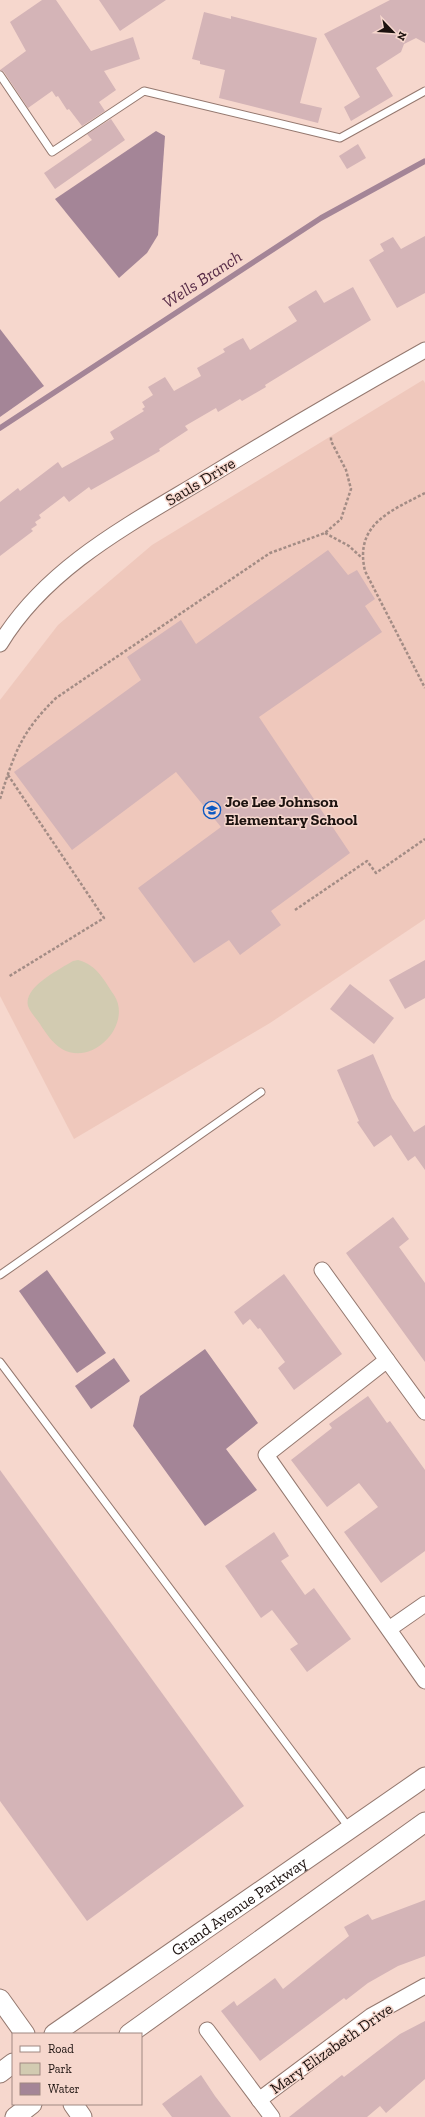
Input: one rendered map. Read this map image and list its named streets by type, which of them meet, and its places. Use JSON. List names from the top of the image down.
{
  "streets": {
    "street": ["Sauls Drive", "Grand Avenue Parkway", "Mary Elizabeth Drive"]
  },
  "water": ["Wells Branch"],
  "places": {
    "school or university": ["Joe Lee Johnson Elementary School"]
  },
  "legend": ["Road", "Park", "Water"],
  "north": "bottom right"
}
